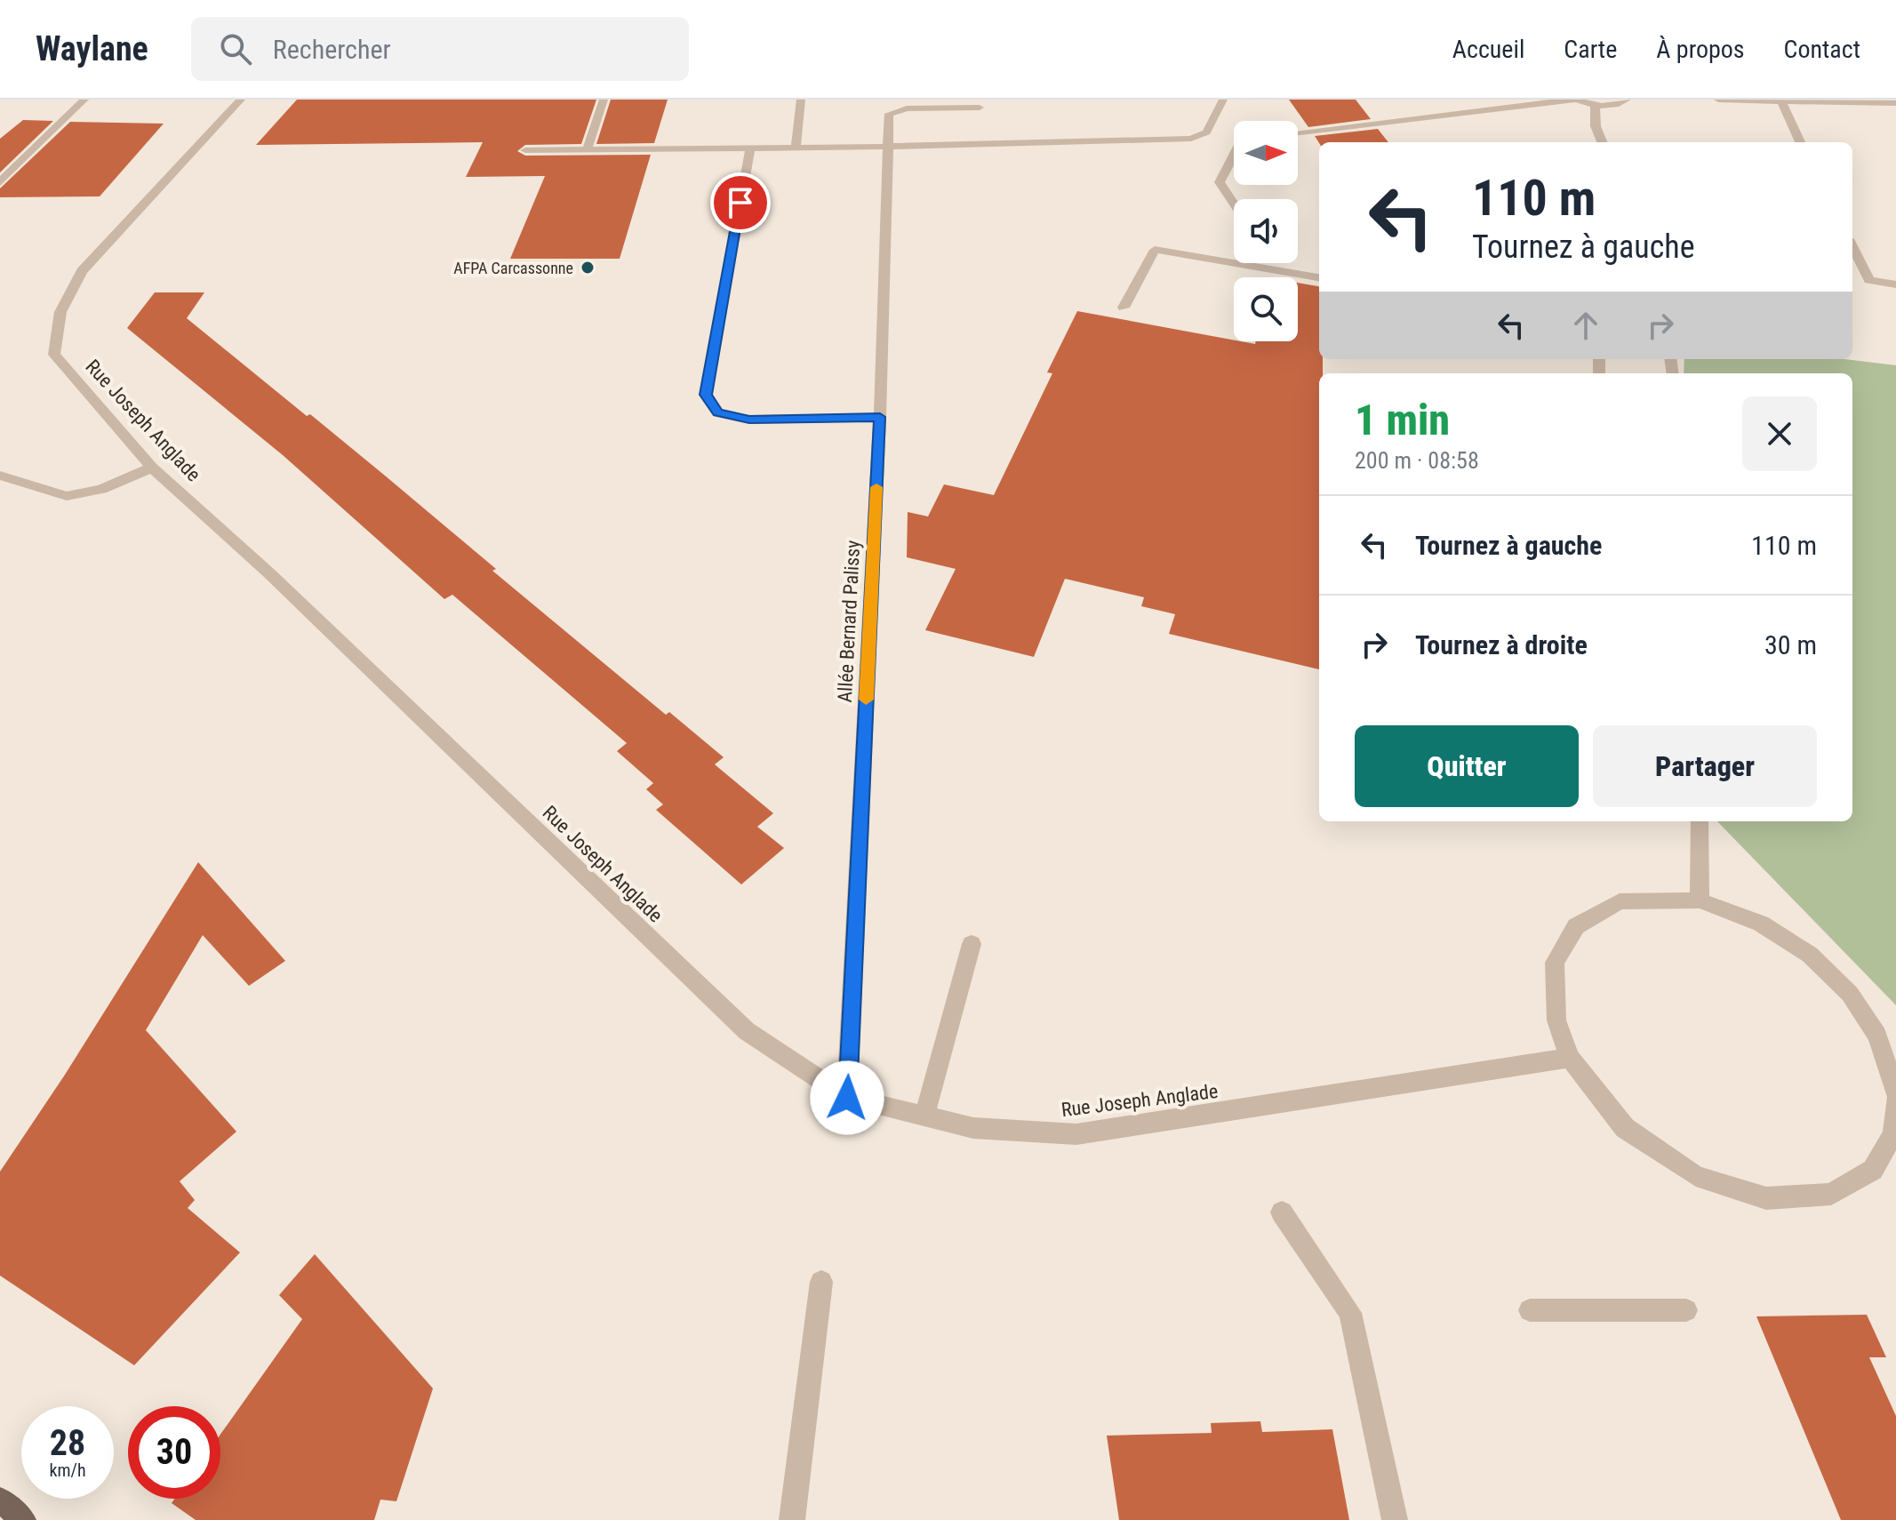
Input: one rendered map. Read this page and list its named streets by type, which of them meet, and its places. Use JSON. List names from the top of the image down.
{
  "streets": {
    "street": ["Rue Joseph Anglade", "Allée Bernard Palissy"]
  },
  "crossings": [
    ["Rue Joseph Anglade", "Allée Bernard Palissy"]
  ],
  "places": ["AFPA Carcassonne"],
  "north": "right",
  "page": {
    "header": "Waylane",
    "search": "Rechercher",
    "nav": [
      "Accueil",
      "Carte",
      "À propos",
      "Contact"
    ],
    "turn": ["110 m", "Tournez à gauche"],
    "heading": ["1 min", "200 m · 08:58"],
    "list": [
      {
        "name": "Tournez à gauche",
        "value": "110 m"
      },
      {
        "name": "Tournez à droite",
        "value": "30 m"
      }
    ],
    "buttons": ["Quitter", "Partager"],
    "speed": "28 km/h",
    "limit": "30"
  }
}
